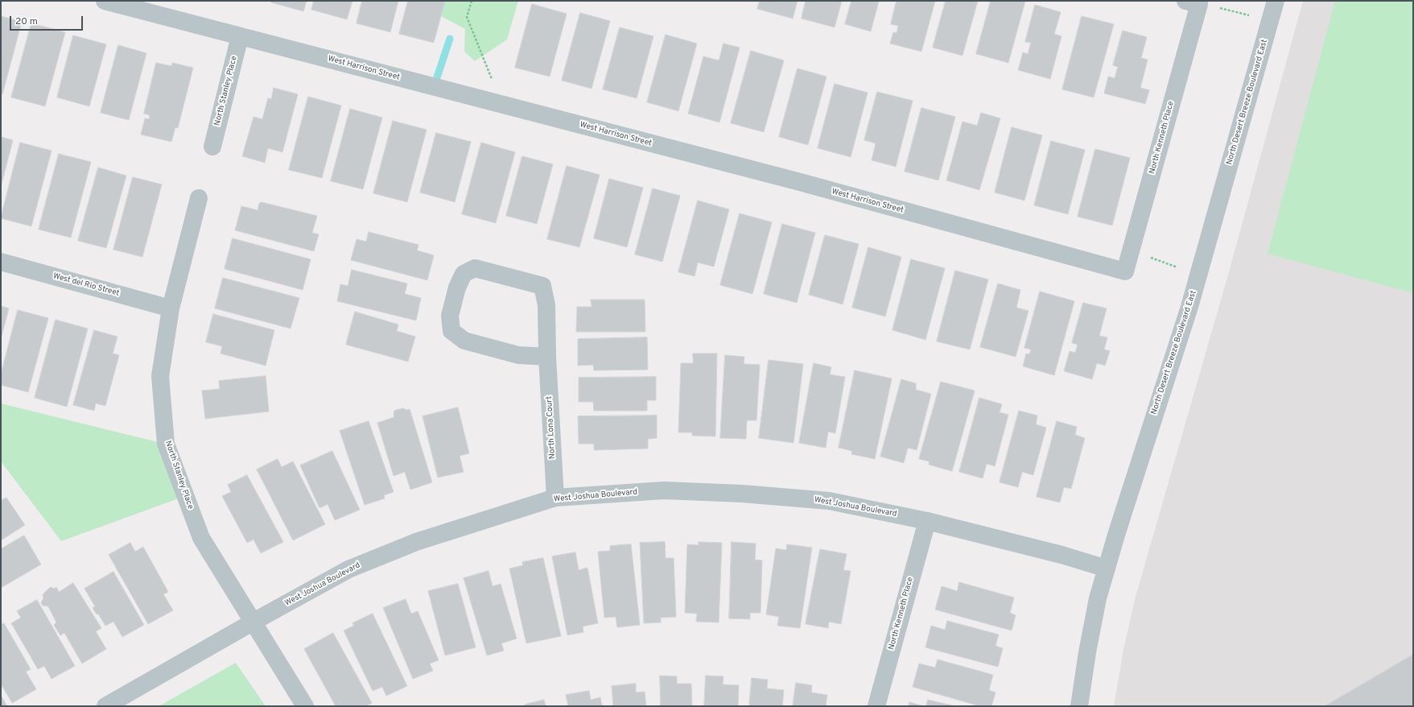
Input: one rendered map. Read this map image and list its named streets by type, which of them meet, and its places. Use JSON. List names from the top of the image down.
{
  "streets": {
    "street": [
      "West Harrison Street",
      "North Stanley Place",
      "North Desert Breeze Boulevard East",
      "North Kenneth Place",
      "West del Rio Street",
      "North Lona Court",
      "West Joshua Boulevard"
    ]
  },
  "crossings": [
    ["West Harrison Street", "North Stanley Place"],
    ["West Harrison Street", "North Kenneth Place"],
    ["North Stanley Place", "West del Rio Street"],
    ["North Stanley Place", "West Joshua Boulevard"],
    ["North Desert Breeze Boulevard East", "West Joshua Boulevard"],
    ["North Kenneth Place", "West Joshua Boulevard"],
    ["North Lona Court", "West Joshua Boulevard"]
  ],
  "scale_bar": "20 m"
}
